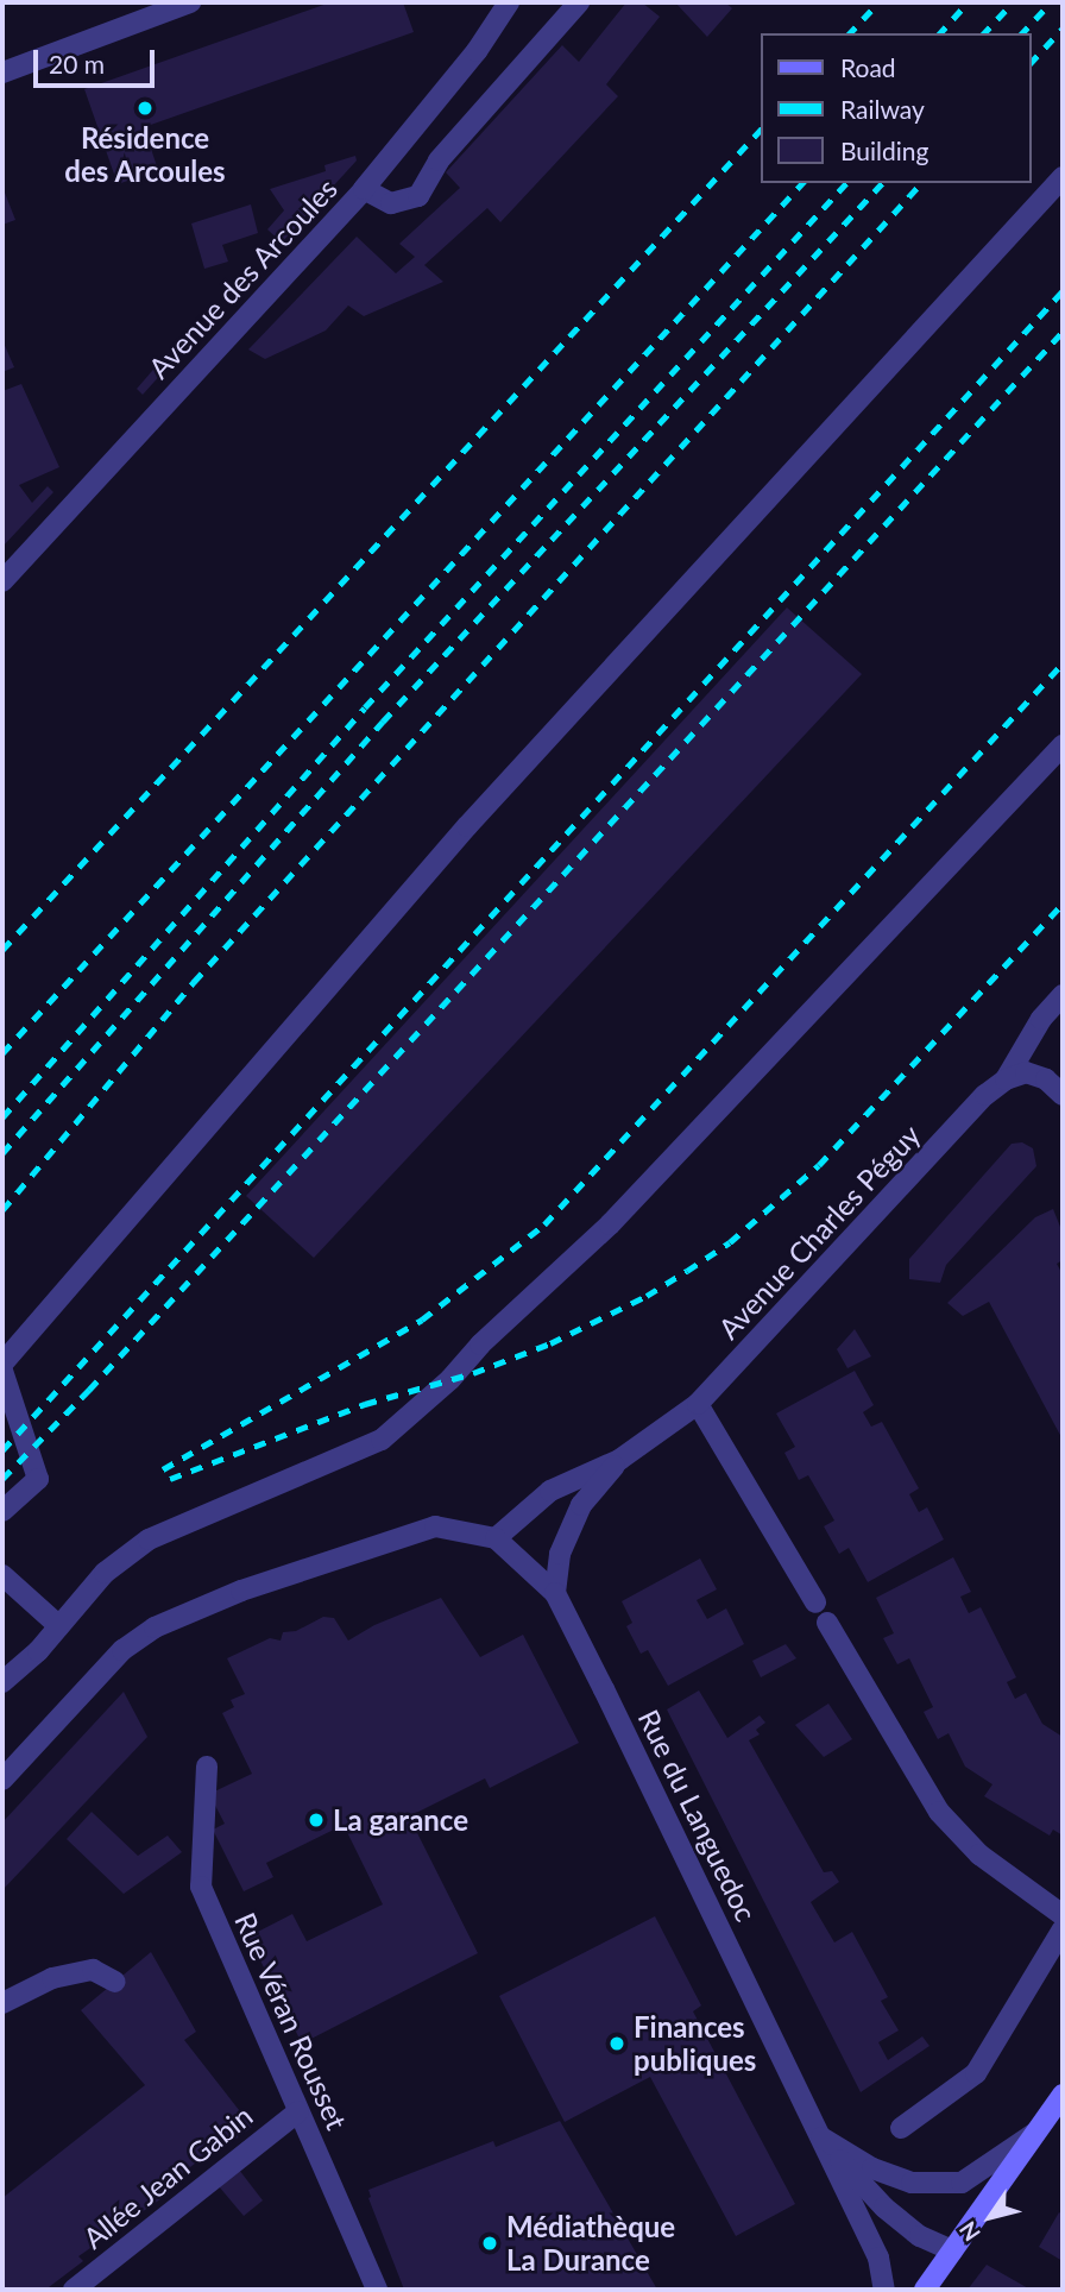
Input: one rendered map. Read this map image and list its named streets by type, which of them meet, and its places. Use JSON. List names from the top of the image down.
{
  "streets": {
    "street": [
      "Avenue des Arcoules",
      "Avenue Charles Péguy",
      "Rue du Languedoc",
      "Rue Véran Rousset",
      "Allée Jean Gabin"
    ]
  },
  "crossings": [
    ["Avenue Charles Péguy", "Rue du Languedoc"],
    ["Rue Véran Rousset", "Allée Jean Gabin"]
  ],
  "places": [
    "Résidence des Arcoules",
    "La garance",
    "Finances publiques",
    "Médiathèque La Durance"
  ],
  "legend": ["Road", "Railway", "Building"],
  "scale_bar": "20 m",
  "north": "bottom left"
}
